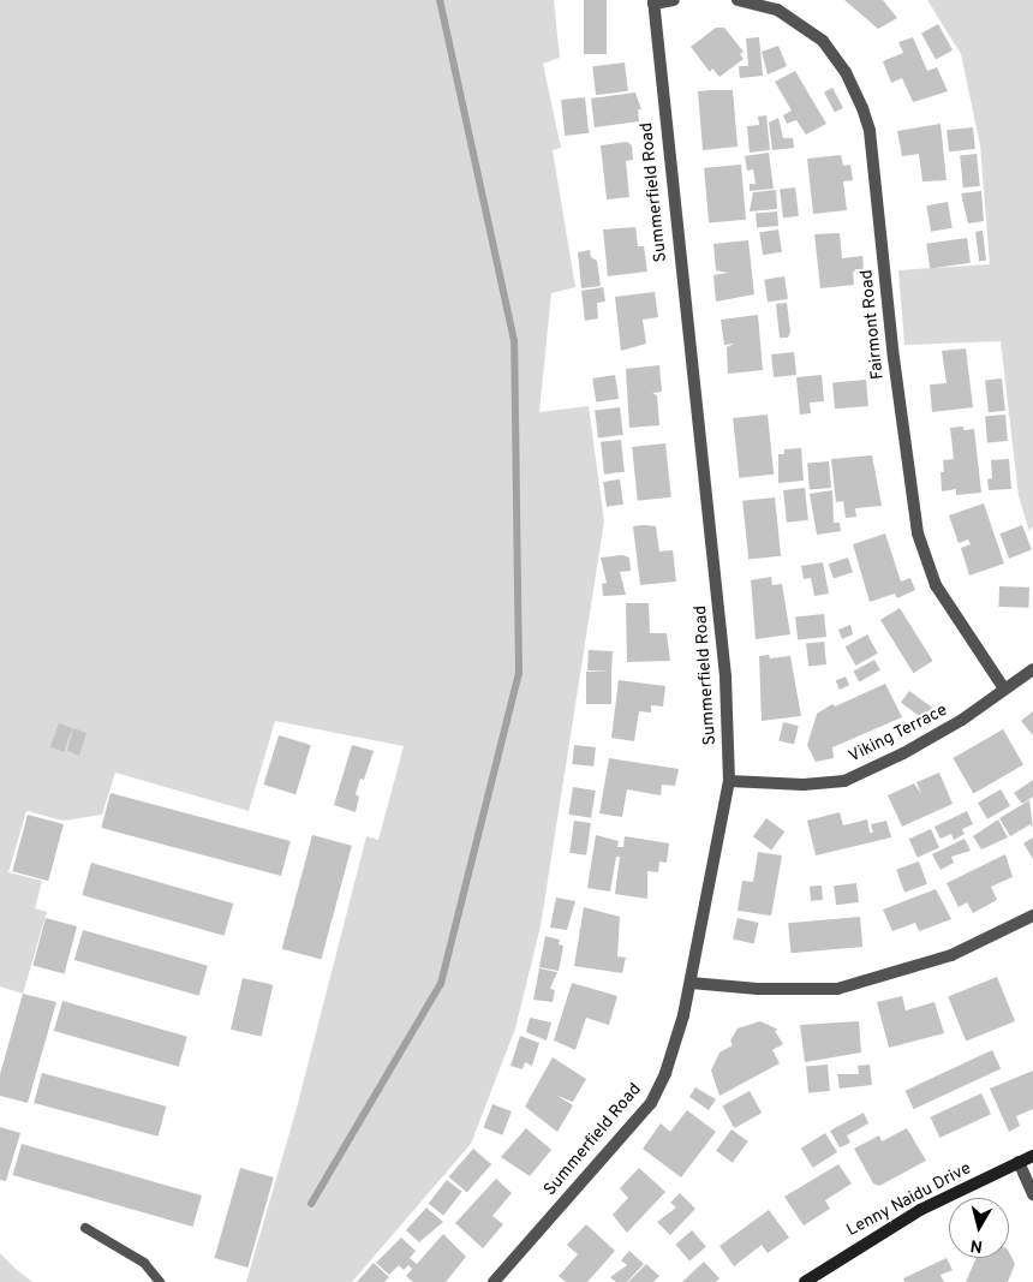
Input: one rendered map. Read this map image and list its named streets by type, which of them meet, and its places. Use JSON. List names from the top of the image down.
{
  "streets": {
    "street": [
      "Summerfield Road",
      "Fairmont Road",
      "Viking Terrace",
      "Lenny Naidu Drive"
    ]
  },
  "crossings": [
    ["Summerfield Road", "Viking Terrace"],
    ["Fairmont Road", "Viking Terrace"]
  ],
  "north": "bottom"
}
